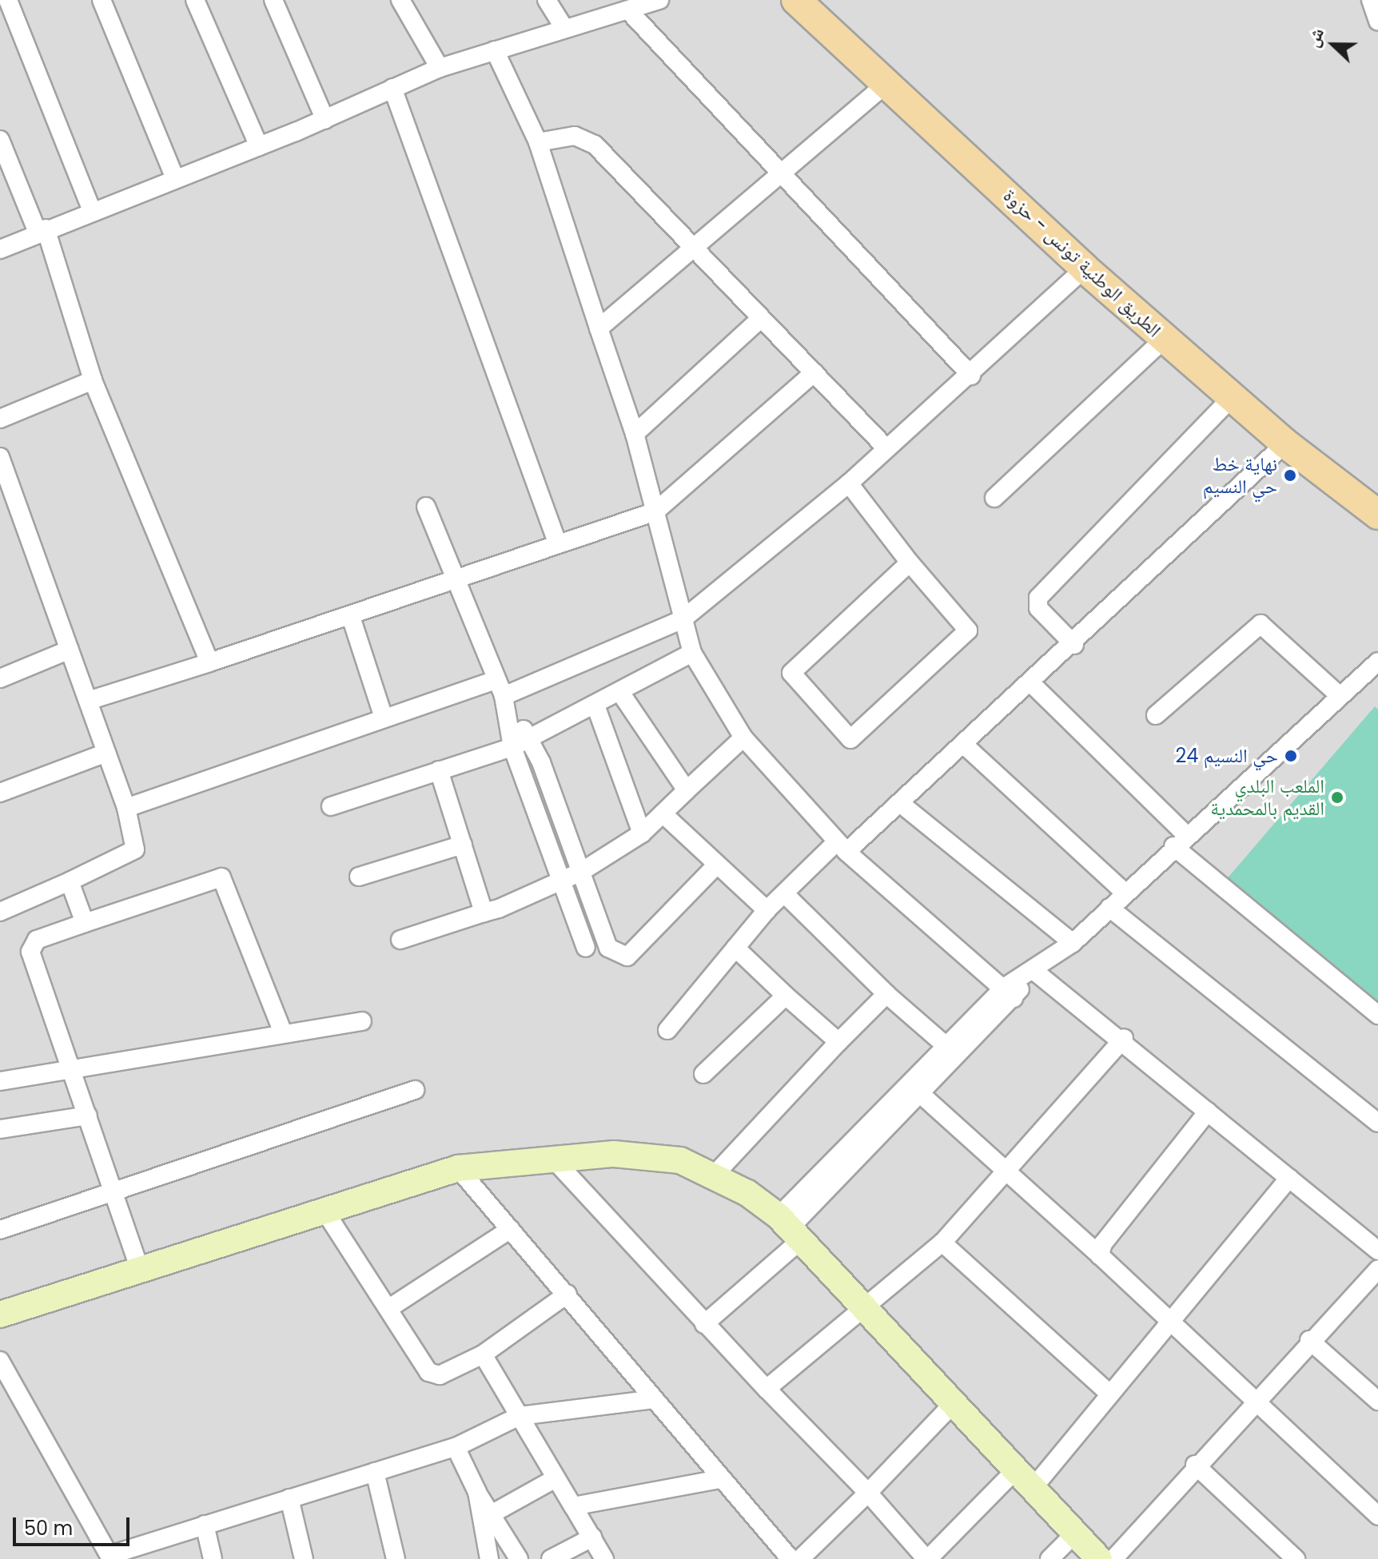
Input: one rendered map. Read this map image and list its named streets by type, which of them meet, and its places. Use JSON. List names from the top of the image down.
{
  "streets": {
    "main road": ["الطريق الوطنية تونس - حزوة"]
  },
  "places": ["نهاية خط حي النسيم", "حي النسيم 24", "الملعب البلدي القديم بالمحمدية"],
  "scale_bar": "50 m",
  "north": "left"
}
